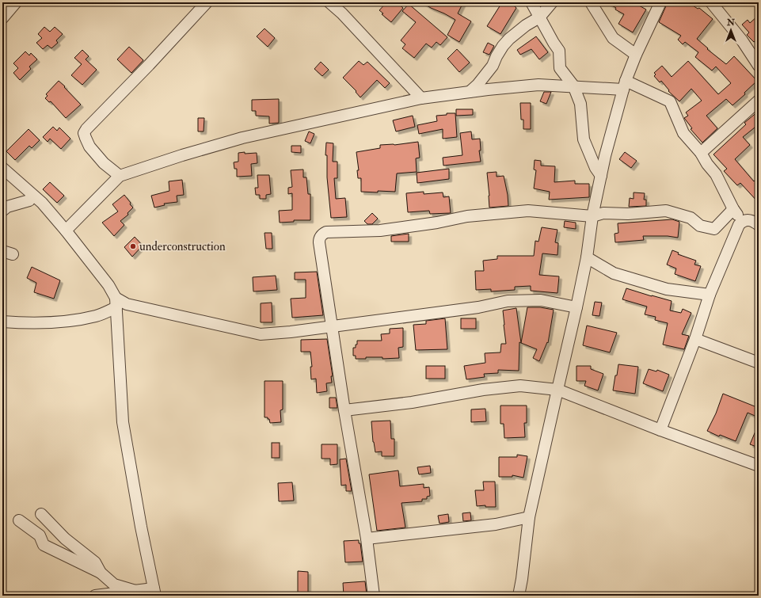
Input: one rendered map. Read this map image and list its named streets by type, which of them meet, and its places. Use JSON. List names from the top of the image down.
{
  "places": ["underconstruction"],
  "north": "top"
}
